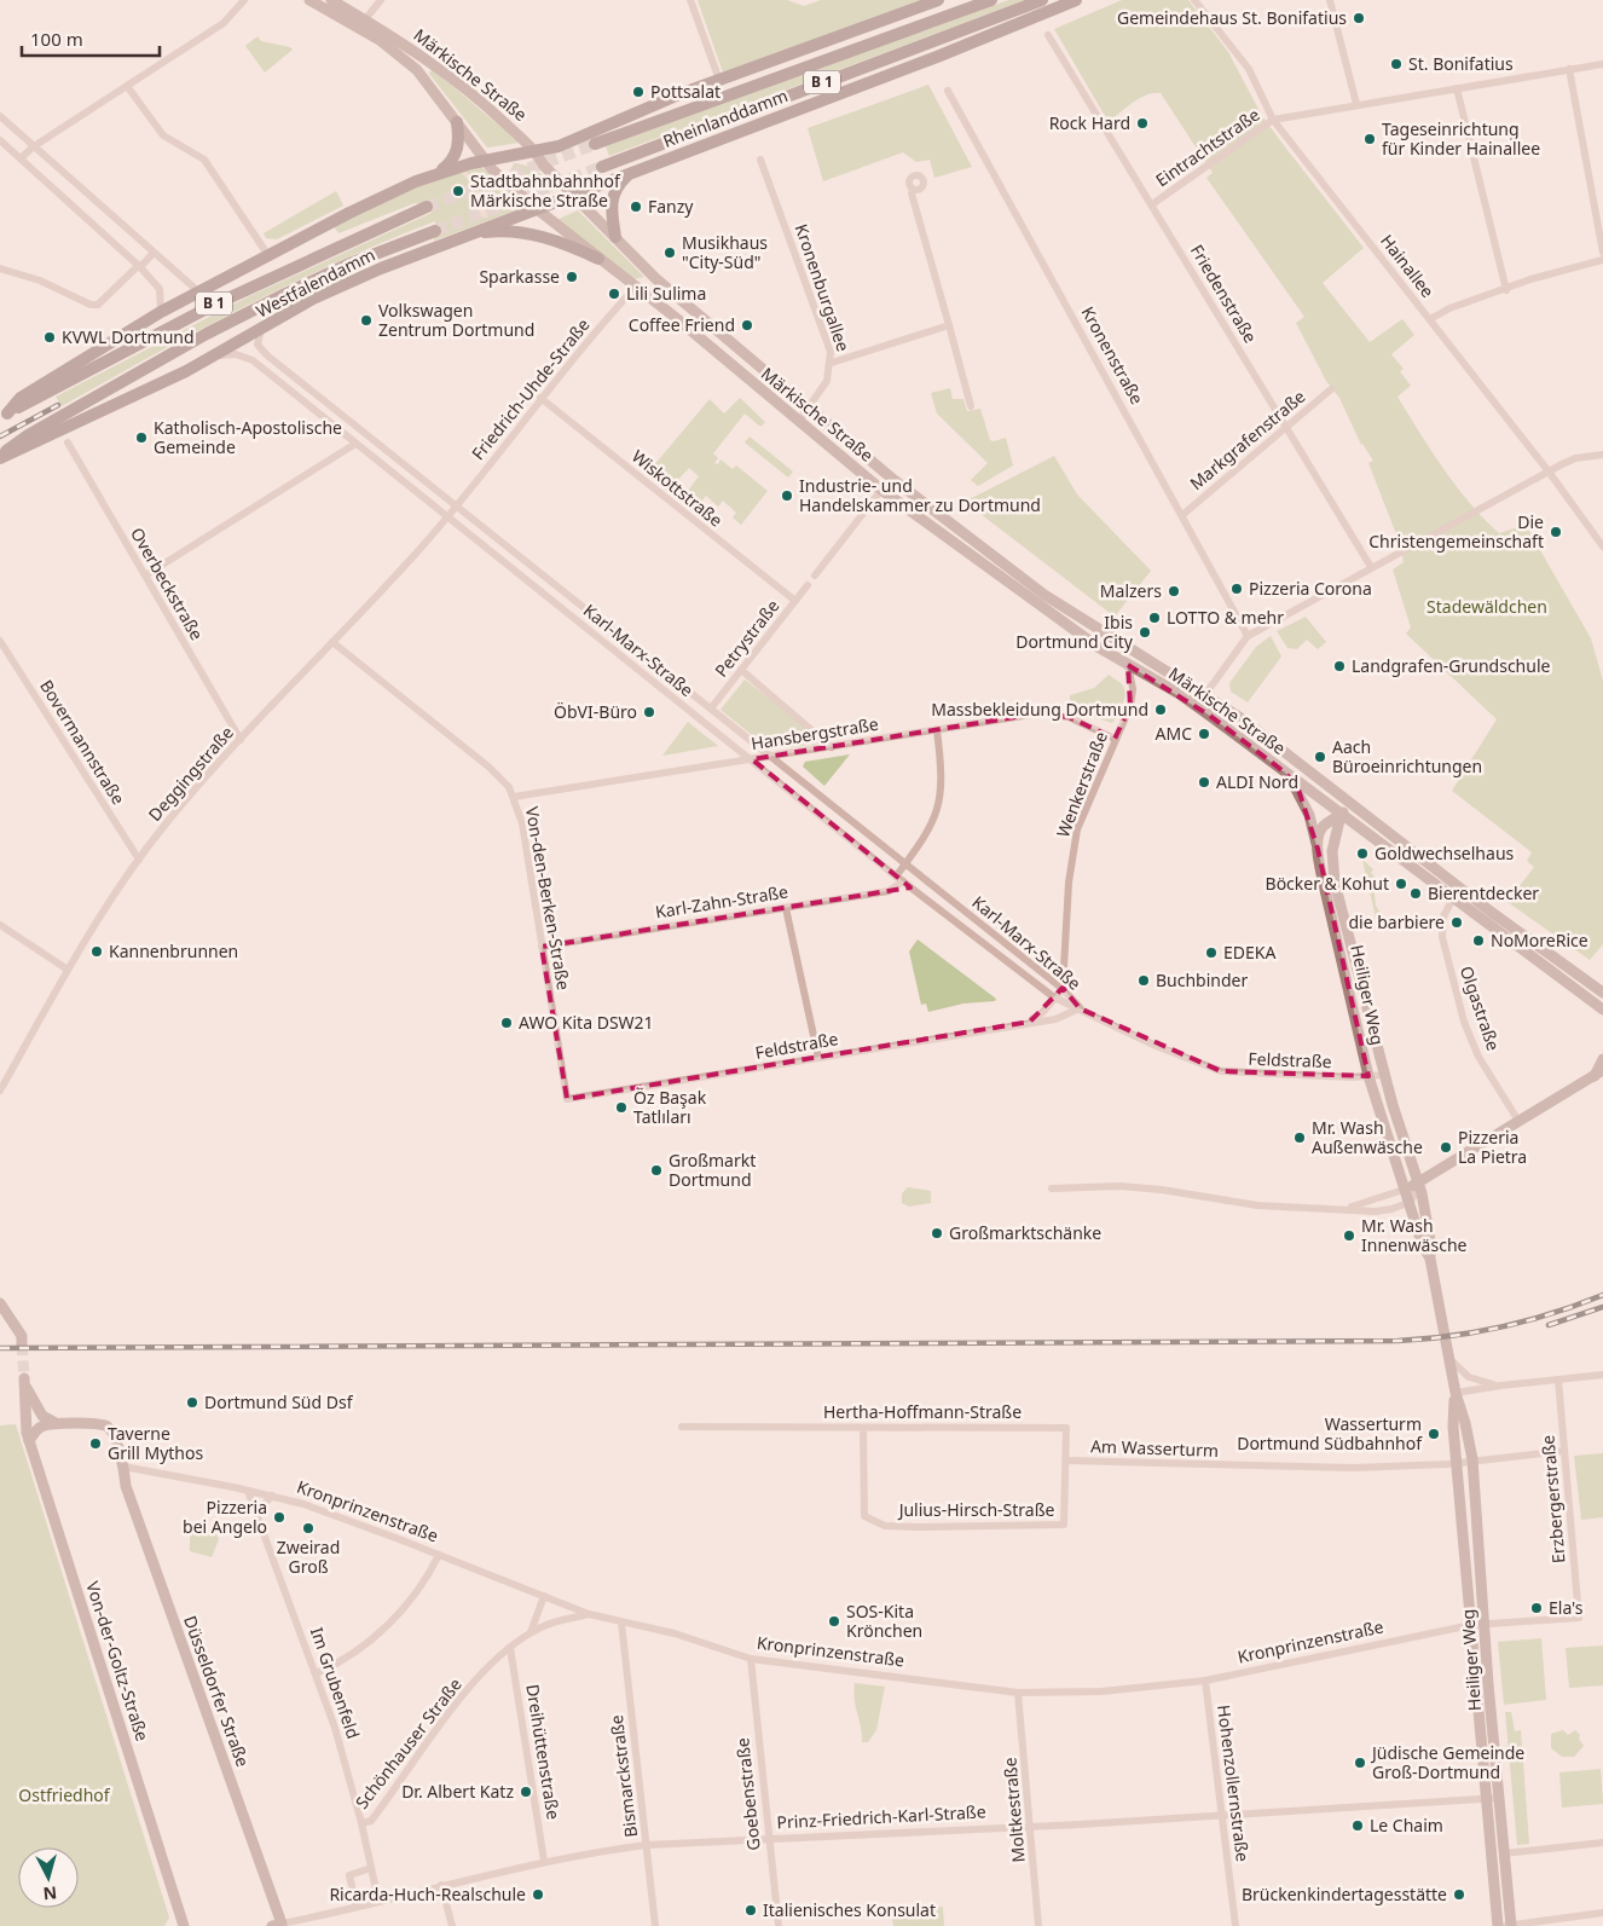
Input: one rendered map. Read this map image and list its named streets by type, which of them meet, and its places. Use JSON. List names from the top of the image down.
{
  "streets": {
    "main road": [
      "Märkische Straße",
      "B 1",
      "Rheinlanddamm",
      "Westfalendamm",
      "Heiliger Weg",
      "Von-der-Goltz-Straße",
      "Düsseldorfer Straße"
    ],
    "street": [
      "Eintrachtstraße",
      "Hainallee",
      "Kronenburgallee",
      "Friedenstraße",
      "Kronenstraße",
      "Friedrich-Uhde-Straße",
      "Markgrafenstraße",
      "Wiskottstraße",
      "Overbeckstraße",
      "Petrystraße",
      "Karl-Marx-Straße",
      "Hansbergstraße",
      "Bovermannstraße",
      "Deggingstraße",
      "Wenkerstraße",
      "Von-den-Berken-Straße",
      "Karl-Zahn-Straße",
      "Olgastraße",
      "Feldstraße",
      "Hertha-Hoffmann-Straße",
      "Am Wasserturm",
      "Erzbergerstraße",
      "Julius-Hirsch-Straße",
      "Kronprinzenstraße",
      "Im Grubenfeld",
      "Schönhauser Straße",
      "Dreihüttenstraße",
      "Bismarckstraße",
      "Hohenzollernstraße",
      "Goebenstraße",
      "Moltkestraße",
      "Prinz-Friedrich-Karl-Straße"
    ]
  },
  "crossings": [
    ["Märkische Straße", "Rheinlanddamm"],
    ["Märkische Straße", "Westfalendamm"],
    ["Märkische Straße", "Kronenburgallee"],
    ["Märkische Straße", "Friedrich-Uhde-Straße"],
    ["Märkische Straße", "Wenkerstraße"],
    ["Märkische Straße", "Heiliger Weg"],
    ["Märkische Straße", "Olgastraße"],
    ["Rheinlanddamm", "Westfalendamm"],
    ["Eintrachtstraße", "Hainallee"],
    ["Eintrachtstraße", "Friedenstraße"],
    ["Westfalendamm", "Karl-Marx-Straße"],
    ["Friedenstraße", "Markgrafenstraße"],
    ["Kronenstraße", "Markgrafenstraße"],
    ["Friedrich-Uhde-Straße", "Wiskottstraße"],
    ["Friedrich-Uhde-Straße", "Karl-Marx-Straße"],
    ["Friedrich-Uhde-Straße", "Deggingstraße"],
    ["Wiskottstraße", "Petrystraße"],
    ["Overbeckstraße", "Deggingstraße"],
    ["Petrystraße", "Karl-Marx-Straße"],
    ["Karl-Marx-Straße", "Hansbergstraße"],
    ["Karl-Marx-Straße", "Deggingstraße"],
    ["Karl-Marx-Straße", "Wenkerstraße"],
    ["Karl-Marx-Straße", "Karl-Zahn-Straße"],
    ["Karl-Marx-Straße", "Feldstraße"],
    ["Hansbergstraße", "Wenkerstraße"],
    ["Hansbergstraße", "Von-den-Berken-Straße"],
    ["Bovermannstraße", "Deggingstraße"],
    ["Deggingstraße", "Von-den-Berken-Straße"],
    ["Von-den-Berken-Straße", "Karl-Zahn-Straße"],
    ["Von-den-Berken-Straße", "Feldstraße"],
    ["Heiliger Weg", "Feldstraße"],
    ["Heiliger Weg", "Am Wasserturm"],
    ["Heiliger Weg", "Kronprinzenstraße"],
    ["Heiliger Weg", "Prinz-Friedrich-Karl-Straße"],
    ["Hertha-Hoffmann-Straße", "Am Wasserturm"],
    ["Hertha-Hoffmann-Straße", "Julius-Hirsch-Straße"],
    ["Am Wasserturm", "Erzbergerstraße"],
    ["Am Wasserturm", "Julius-Hirsch-Straße"],
    ["Erzbergerstraße", "Kronprinzenstraße"],
    ["Kronprinzenstraße", "Im Grubenfeld"],
    ["Kronprinzenstraße", "Düsseldorfer Straße"],
    ["Kronprinzenstraße", "Schönhauser Straße"],
    ["Kronprinzenstraße", "Bismarckstraße"],
    ["Kronprinzenstraße", "Hohenzollernstraße"],
    ["Kronprinzenstraße", "Goebenstraße"],
    ["Kronprinzenstraße", "Moltkestraße"],
    ["Im Grubenfeld", "Schönhauser Straße"],
    ["Im Grubenfeld", "Prinz-Friedrich-Karl-Straße"],
    ["Düsseldorfer Straße", "Prinz-Friedrich-Karl-Straße"],
    ["Schönhauser Straße", "Dreihüttenstraße"],
    ["Dreihüttenstraße", "Prinz-Friedrich-Karl-Straße"],
    ["Bismarckstraße", "Prinz-Friedrich-Karl-Straße"],
    ["Hohenzollernstraße", "Prinz-Friedrich-Karl-Straße"],
    ["Goebenstraße", "Prinz-Friedrich-Karl-Straße"],
    ["Moltkestraße", "Prinz-Friedrich-Karl-Straße"]
  ],
  "parks": ["Stadewäldchen", "Ostfriedhof"],
  "places": [
    "Gemeindehaus St. Bonifatius",
    "St. Bonifatius",
    "Pottsalat",
    "Rock Hard",
    "Tageseinrichtung für Kinder Hainallee",
    "Stadtbahnbahnhof Märkische Straße",
    "Fanzy",
    "Musikhaus \"City-Süd\"",
    "Sparkasse",
    "Lili Sulima",
    "Volkswagen Zentrum Dortmund",
    "Coffee Friend",
    "KVWL Dortmund",
    "Katholisch-Apostolische Gemeinde",
    "Industrie- und Handelskammer zu Dortmund",
    "Die Christengemeinschaft",
    "Pizzeria Corona",
    "Malzers",
    "LOTTO & mehr",
    "Ibis Dortmund City",
    "Landgrafen-Grundschule",
    "Massbekleidung Dortmund",
    "ÖbVI-Büro",
    "AMC",
    "Aach Büroeinrichtungen",
    "ALDI Nord",
    "Goldwechselhaus",
    "Böcker & Kohut",
    "Bierentdecker",
    "die barbiere",
    "NoMoreRice",
    "Kannenbrunnen",
    "EDEKA",
    "Buchbinder",
    "AWO Kita DSW21",
    "Öz Başak Tatlıları",
    "Mr. Wash Außenwäsche",
    "Pizzeria La Pietra",
    "Großmarkt Dortmund",
    "Großmarktschänke",
    "Mr. Wash Innenwäsche",
    "Dortmund Süd Dsf",
    "Wasserturm Dortmund Südbahnhof",
    "Taverne Grill Mythos",
    "Pizzeria bei Angelo",
    "Zweirad Groß",
    "Ela's",
    "SOS-Kita Krönchen",
    "Jüdische Gemeinde Groß-Dortmund",
    "Dr. Albert Katz",
    "Le Chaim",
    "Ricarda-Huch-Realschule",
    "Brückenkindertagesstätte",
    "Italienisches Konsulat"
  ],
  "scale_bar": "100 m",
  "north": "bottom"
}
